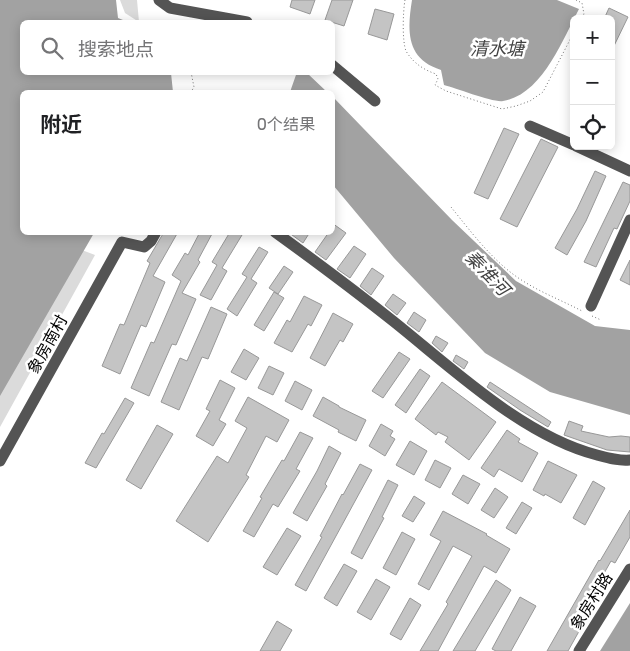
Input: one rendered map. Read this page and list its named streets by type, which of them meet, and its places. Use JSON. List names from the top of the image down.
{
  "streets": {
    "street": ["象房南村", "象房村路"]
  },
  "water": ["清水塘", "秦淮河"],
  "page": {
    "map_buttons": ["+", "−"],
    "search": "搜索地点",
    "heading": ["附近", "0个结果"]
  }
}
